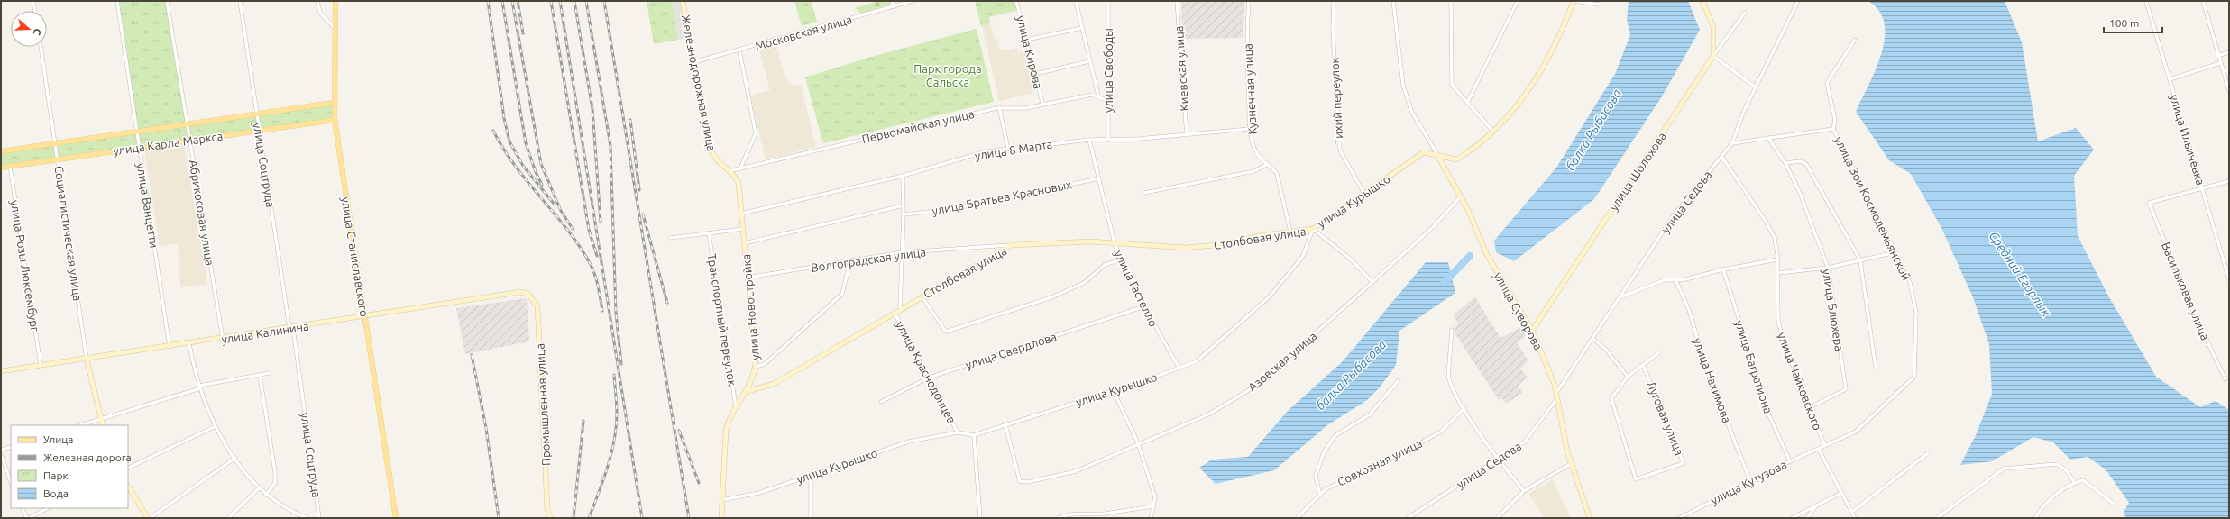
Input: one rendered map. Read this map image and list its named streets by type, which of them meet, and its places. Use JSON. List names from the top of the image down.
{
  "streets": {
    "main road": [
      "Железнодорожная улица",
      "улица Карла Маркса",
      "улица Шолохова",
      "улица Курышко",
      "Социалистическая улица",
      "Столбовая улица",
      "улица Станиславского",
      "улица Новостройка",
      "улица Суворова",
      "улица Калинина",
      "Промышленная улица"
    ],
    "street": [
      "Московская улица",
      "улица Кирова",
      "Киевская улица",
      "улица Свободы",
      "Кузнечная улица",
      "Тихий переулок",
      "Первомайская улица",
      "улица Ильичевка",
      "улица 8 Марта",
      "улица Соцтруда",
      "улица Братьев Красновых",
      "улица Седова",
      "улица Ванцетти",
      "улица Зои Космодемьянской",
      "Абрикосовая улица",
      "Волгоградская улица",
      "улица Розы Люксембург",
      "улица Гастелло",
      "Васильковая улица",
      "улица Блюхера",
      "Транспортный переулок",
      "улица Свердлова",
      "Азовская улица",
      "улица Багратиона",
      "улица Краснодонцев",
      "улица Нахимова",
      "улица Чайковского",
      "Луговая улица",
      "Совхозная улица",
      "улица Кутузова"
    ]
  },
  "crossings": [
    ["Московская улица", "Железнодорожная улица"],
    ["улица Кирова", "Первомайская улица"],
    ["Киевская улица", "улица 8 Марта"],
    ["улица Свободы", "улица 8 Марта"],
    ["Железнодорожная улица", "Первомайская улица"],
    ["Железнодорожная улица", "улица Новостройка"],
    ["Кузнечная улица", "улица 8 Марта"],
    ["Кузнечная улица", "Столбовая улица"],
    ["Тихий переулок", "улица Курышко"],
    ["улица Ильичевка", "Васильковая улица"],
    ["улица Карла Маркса", "улица Соцтруда"],
    ["улица Карла Маркса", "улица Ванцетти"],
    ["улица Карла Маркса", "Абрикосовая улица"],
    ["улица Карла Маркса", "Социалистическая улица"],
    ["улица Карла Маркса", "улица Станиславского"],
    ["улица Карла Маркса", "улица Розы Люксембург"],
    ["улица 8 Марта", "улица Гастелло"],
    ["улица 8 Марта", "улица Новостройка"],
    ["улица 8 Марта", "улица Краснодонцев"],
    ["улица Соцтруда", "улица Калинина"],
    ["улица Шолохова", "улица Суворова"],
    ["улица Братьев Красновых", "улица Гастелло"],
    ["улица Братьев Красновых", "улица Краснодонцев"],
    ["улица Курышко", "Столбовая улица"],
    ["улица Курышко", "улица Гастелло"],
    ["улица Курышко", "улица Новостройка"],
    ["улица Курышко", "улица Суворова"],
    ["улица Курышко", "Азовская улица"],
    ["улица Курышко", "улица Краснодонцев"],
    ["улица Седова", "улица Зои Космодемьянской"],
    ["улица Седова", "улица Суворова"],
    ["улица Седова", "улица Чайковского"],
    ["улица Ванцетти", "улица Калинина"],
    ["улица Зои Космодемьянской", "улица Блюхера"],
    ["улица Зои Космодемьянской", "улица Чайковского"],
    ["улица Зои Космодемьянской", "улица Кутузова"],
    ["Абрикосовая улица", "улица Калинина"],
    ["Социалистическая улица", "улица Калинина"],
    ["Столбовая улица", "Волгоградская улица"],
    ["Столбовая улица", "улица Гастелло"],
    ["Столбовая улица", "улица Новостройка"],
    ["Столбовая улица", "улица Краснодонцев"],
    ["улица Станиславского", "улица Калинина"],
    ["Волгоградская улица", "улица Новостройка"],
    ["Волгоградская улица", "улица Краснодонцев"],
    ["улица Розы Люксембург", "улица Калинина"],
    ["улица Гастелло", "улица Свердлова"],
    ["улица Новостройка", "Транспортный переулок"],
    ["улица Блюхера", "улица Чайковского"],
    ["улица Суворова", "Азовская улица"],
    ["улица Калинина", "Промышленная улица"],
    ["улица Свердлова", "улица Краснодонцев"],
    ["улица Багратиона", "улица Кутузова"],
    ["улица Нахимова", "улица Кутузова"]
  ],
  "water": ["балка Рыбасова", "Средний Егорлык"],
  "parks": ["Парк города Сальска"],
  "legend": [
    "Улица",
    "Железная дорога",
    "Парк",
    "Вода"
  ],
  "scale_bar": "100 m",
  "north": "right"
}
